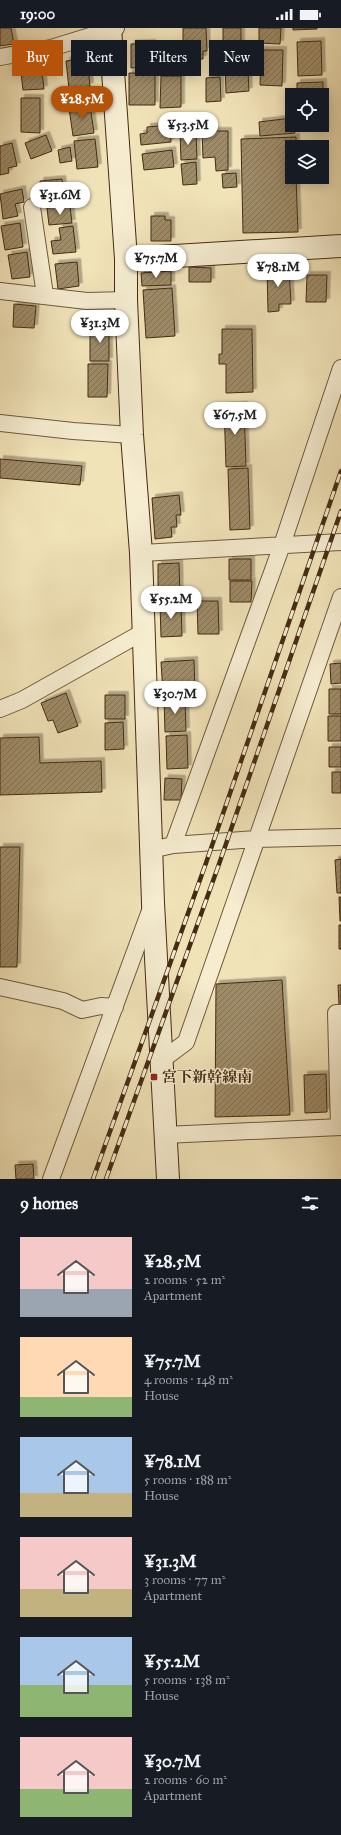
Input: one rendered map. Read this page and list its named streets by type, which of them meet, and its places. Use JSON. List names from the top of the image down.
{
  "places": {
    "transit": ["宮下新幹線南"]
  },
  "page": {
    "status": "19:00",
    "chip": [
      "Buy",
      "Rent",
      "Filters",
      "New"
    ],
    "price": [
      "¥28.5M",
      "¥53.5M",
      "¥31.6M",
      "¥75.7M",
      "¥78.1M",
      "¥31.3M",
      "¥67.5M",
      "¥55.2M",
      "¥30.7M"
    ],
    "heading": "9 homes",
    "list": [
      {
        "name": "¥28.5M",
        "note": "2 rooms · 52 m² · Apartment"
      },
      {
        "name": "¥75.7M",
        "note": "4 rooms · 148 m² · House"
      },
      {
        "name": "¥78.1M",
        "note": "5 rooms · 188 m² · House"
      },
      {
        "name": "¥31.3M",
        "note": "3 rooms · 77 m² · Apartment"
      },
      {
        "name": "¥55.2M",
        "note": "5 rooms · 138 m² · House"
      },
      {
        "name": "¥30.7M",
        "note": "2 rooms · 60 m² · Apartment"
      }
    ]
  }
}
